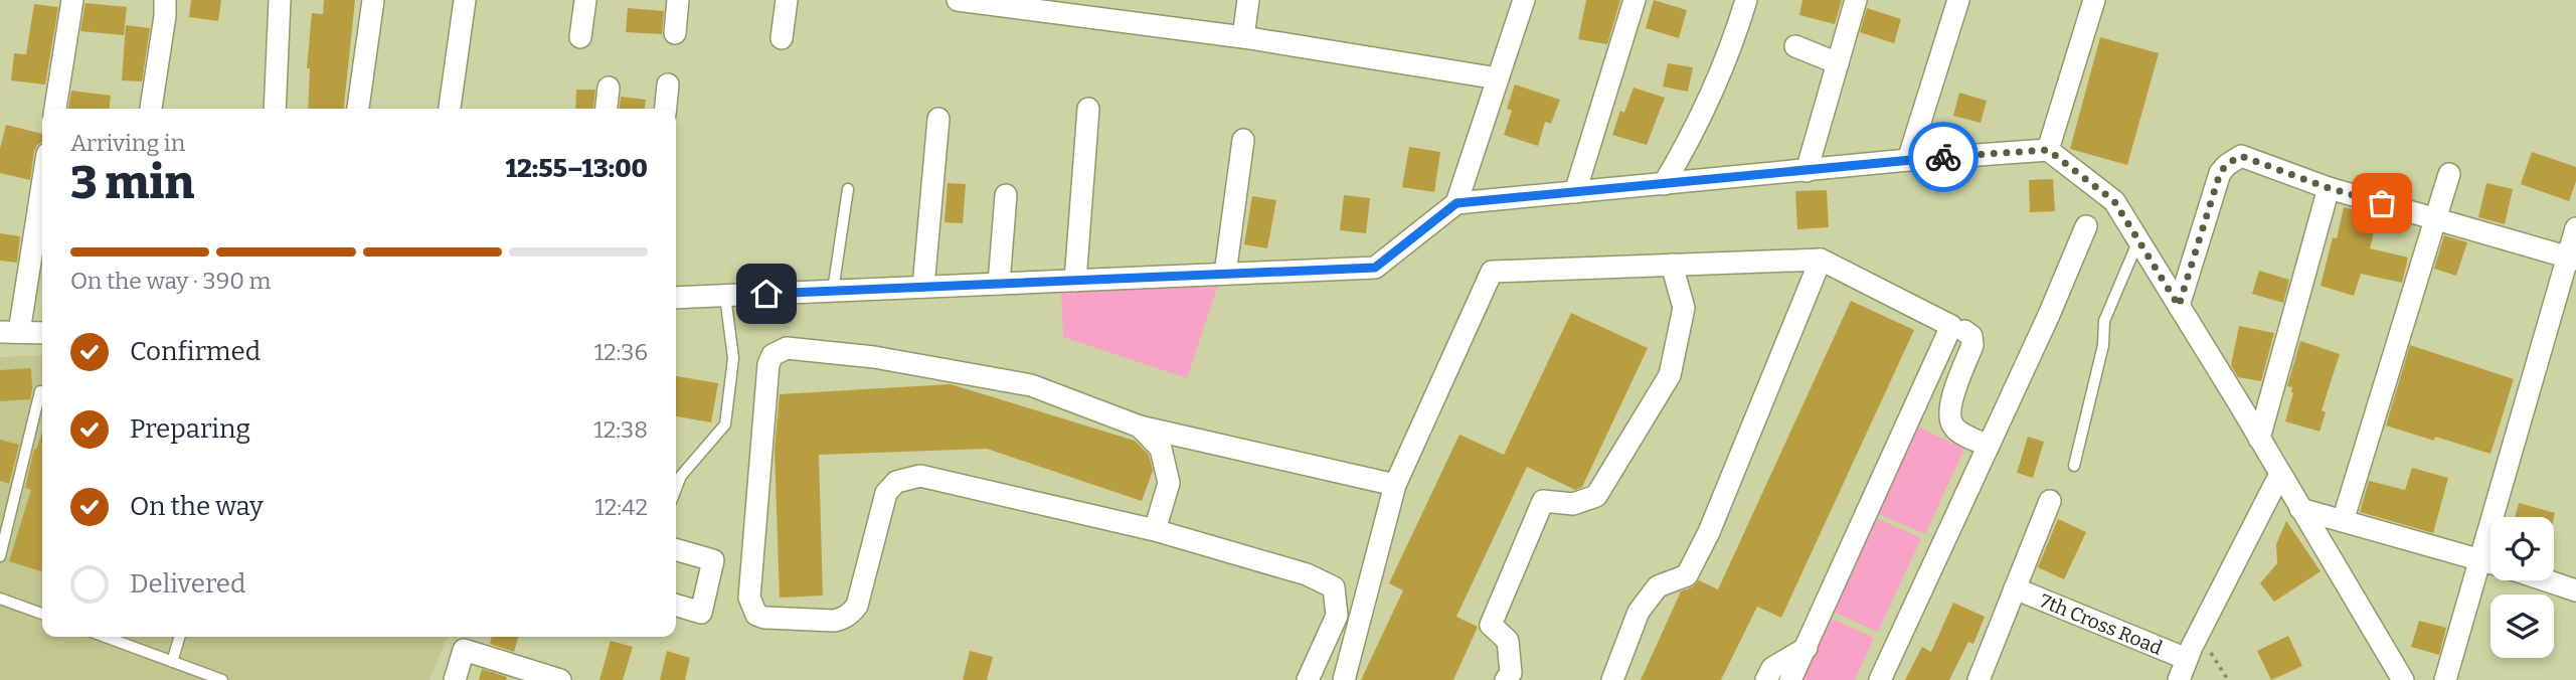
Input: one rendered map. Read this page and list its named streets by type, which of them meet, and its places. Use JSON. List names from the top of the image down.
{
  "streets": {
    "street": ["7th Cross Road"]
  },
  "page": {
    "heading": ["3 min", "Arriving in", "12:55–13:00"],
    "bar": "On the way · 390 m",
    "list": [
      ["Confirmed", "12:36"],
      ["Preparing", "12:38"],
      ["On the way", "12:42"],
      "Delivered"
    ]
  }
}
